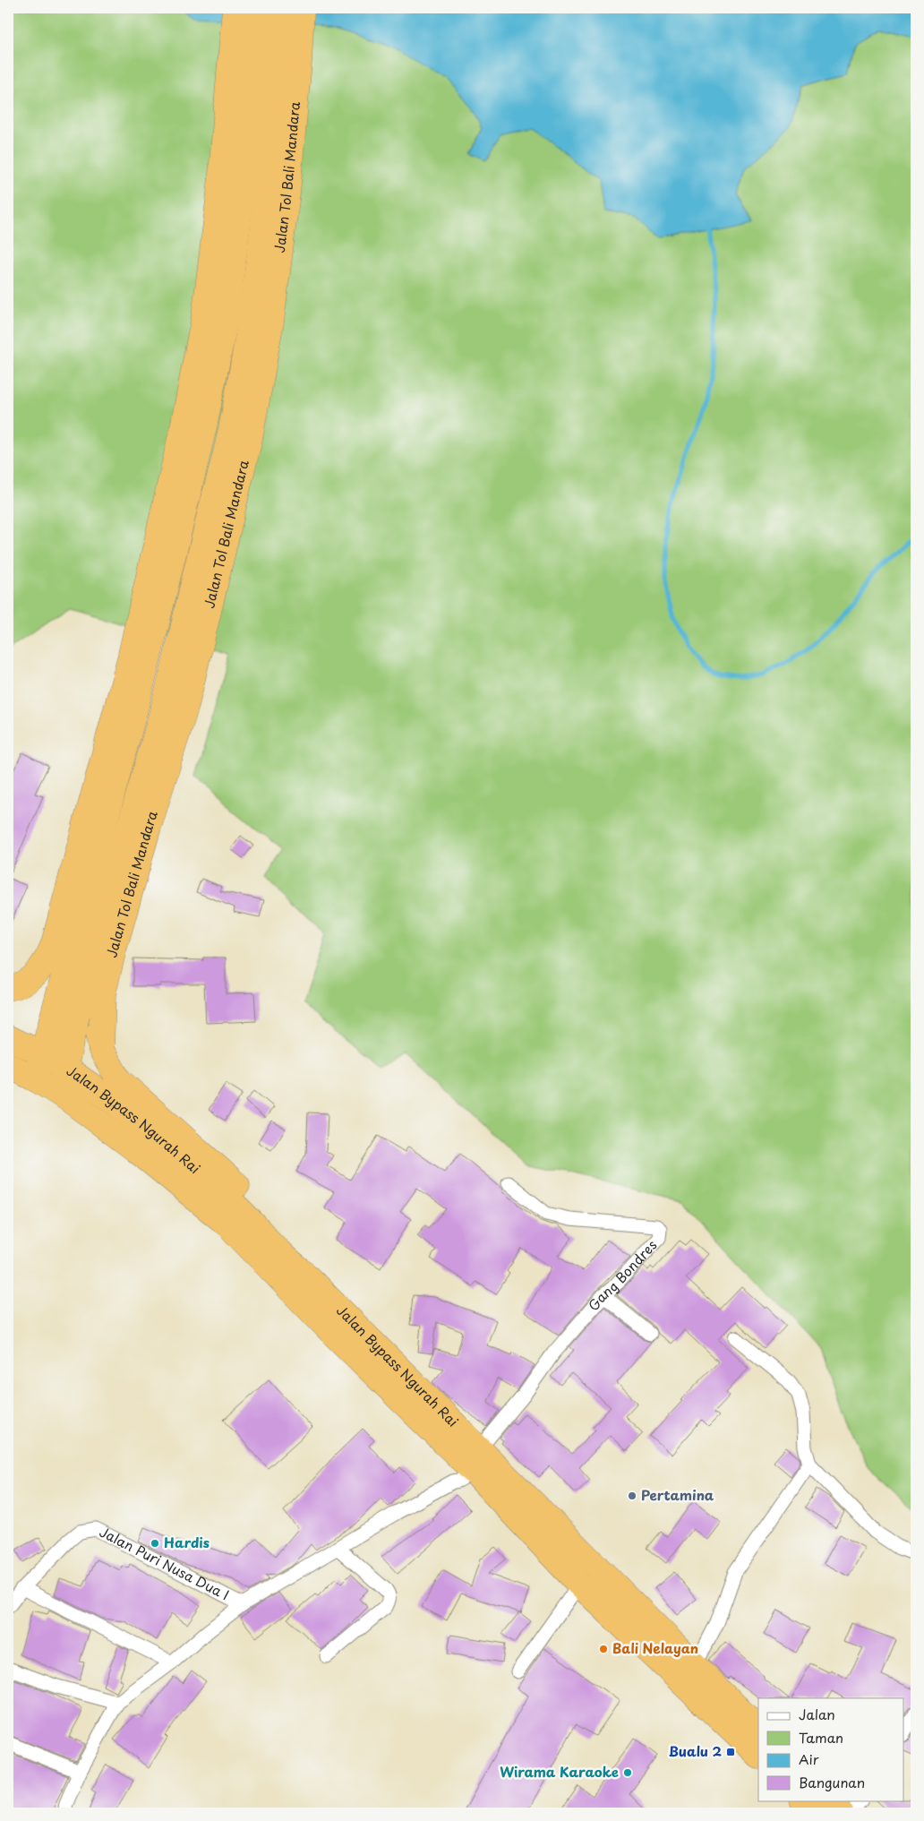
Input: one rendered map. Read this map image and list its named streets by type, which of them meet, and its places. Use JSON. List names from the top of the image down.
{
  "streets": {
    "highway": ["Jalan Tol Bali Mandara", "Jalan Bypass Ngurah Rai"],
    "street": ["Gang Bondres", "Jalan Puri Nusa Dua I"]
  },
  "crossings": [
    ["Jalan Tol Bali Mandara", "Jalan Bypass Ngurah Rai"],
    ["Jalan Bypass Ngurah Rai", "Gang Bondres"]
  ],
  "places": {
    "other": [
      "Pertamina",
      "Hardis",
      "Bali Nelayan",
      "Wirama Karaoke"
    ],
    "transit": ["Bualu 2"]
  },
  "legend": [
    "Jalan",
    "Taman",
    "Air",
    "Bangunan"
  ]
}
